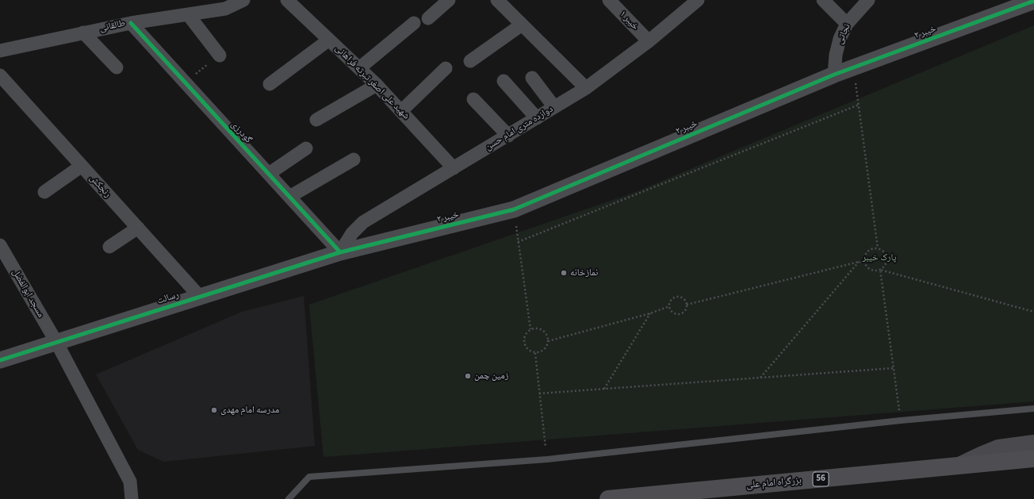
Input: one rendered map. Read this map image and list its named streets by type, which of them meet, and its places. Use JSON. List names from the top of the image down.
{
  "streets": {
    "highway": ["56", "بزرگراه امام علی"],
    "street": [
      "خیبر ۱",
      "طالقانی",
      "خیبر ۲",
      "نجاتی",
      "شهید علی اصغر تبرته فراهانی",
      "دوازده متری امام حسن",
      "گودرزی",
      "رنجکش",
      "مسجد ابوالفضل",
      "رسالت"
    ]
  },
  "crossings": [
    ["خیبر ۱", "دوازده متری امام حسن"],
    ["طالقانی", "گودرزی"],
    ["خیبر ۲", "نجاتی"],
    ["خیبر ۲", "دوازده متری امام حسن"],
    ["خیبر ۲", "گودرزی"],
    ["خیبر ۲", "رسالت"],
    ["شهید علی اصغر تبرته فراهانی", "دوازده متری امام حسن"],
    ["دوازده متری امام حسن", "گودرزی"],
    ["دوازده متری امام حسن", "رسالت"],
    ["گودرزی", "رسالت"],
    ["رنجکش", "رسالت"],
    ["مسجد ابوالفضل", "رسالت"]
  ],
  "parks": ["پارک خیبر"],
  "places": ["نمازخانه", "زمین چمن", "مدرسه امام مهدی"]
}
